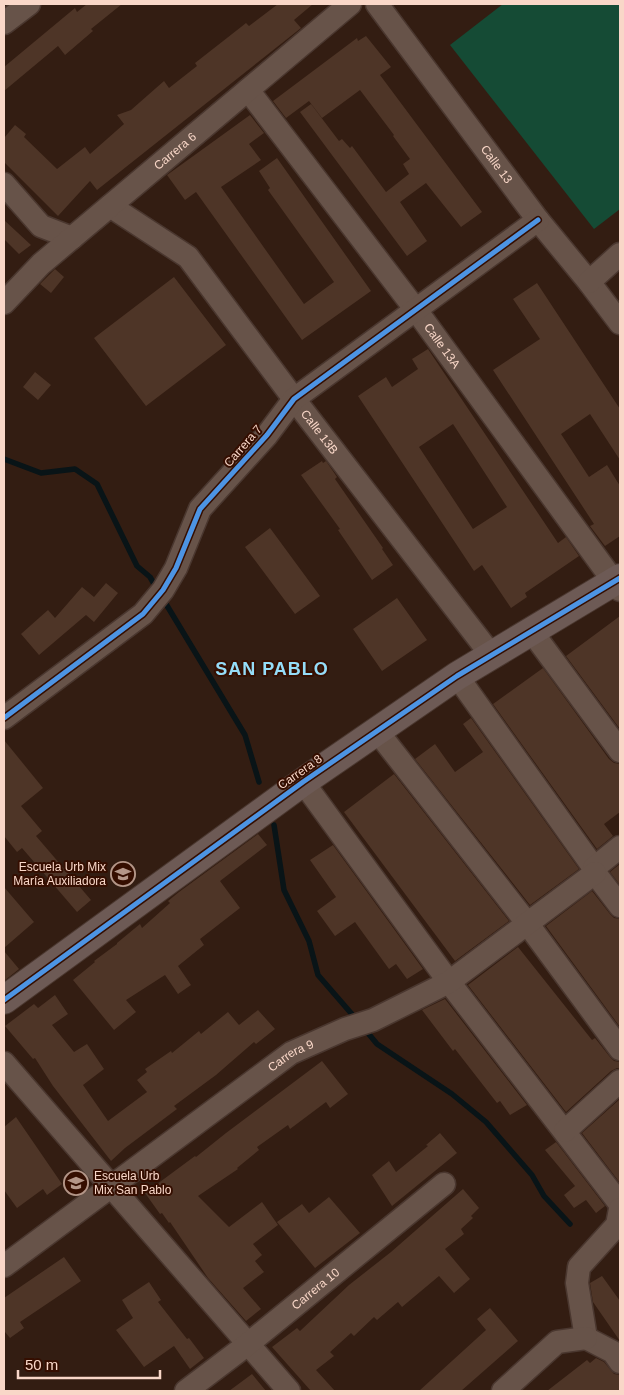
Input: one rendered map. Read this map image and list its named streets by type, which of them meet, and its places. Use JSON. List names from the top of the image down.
{
  "streets": {
    "street": [
      "Carrera 6",
      "Calle 13",
      "Calle 13A",
      "Calle 13B",
      "Carrera 7",
      "Carrera 8",
      "Carrera 9",
      "Carrera 10"
    ]
  },
  "crossings": [
    ["Carrera 6", "Calle 13A"],
    ["Carrera 6", "Calle 13B"],
    ["Calle 13", "Carrera 7"],
    ["Calle 13A", "Carrera 7"],
    ["Calle 13A", "Carrera 8"],
    ["Calle 13B", "Carrera 7"],
    ["Calle 13B", "Carrera 8"]
  ],
  "districts": ["SAN PABLO"],
  "places": {
    "school or university": ["Escuela Urb Mix María Auxiliadora", "Escuela Urb Mix San Pablo"]
  },
  "scale_bar": "50 m"
}
